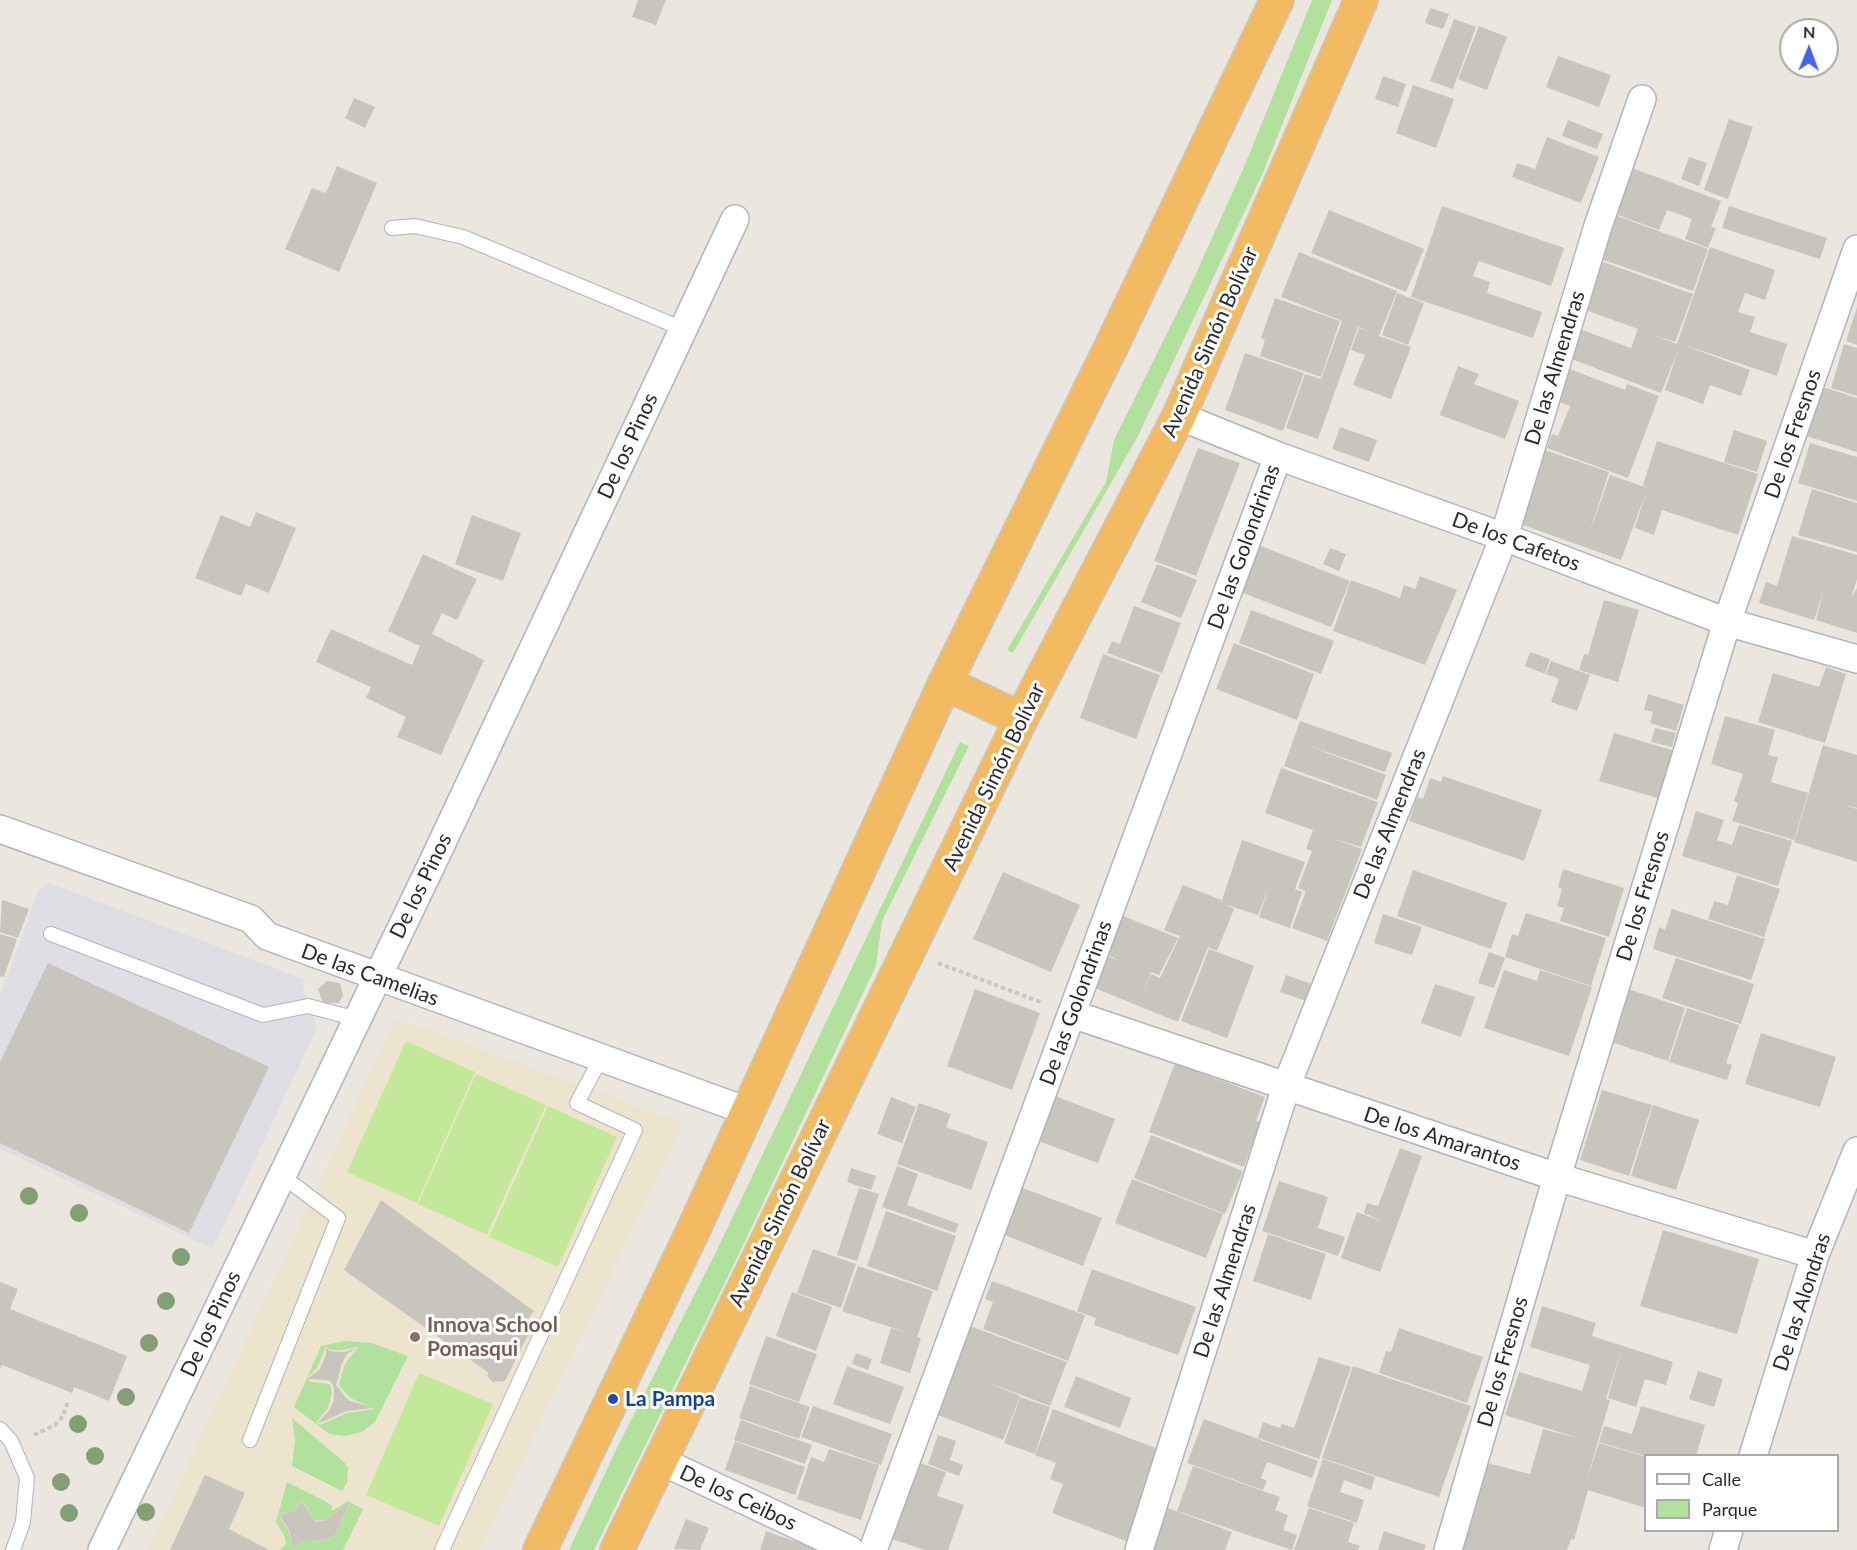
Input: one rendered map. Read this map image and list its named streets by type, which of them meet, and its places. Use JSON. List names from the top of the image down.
{
  "streets": {
    "highway": ["Avenida Simón Bolívar"],
    "street": [
      "De las Almendras",
      "De los Fresnos",
      "De los Pinos",
      "De los Cafetos",
      "De las Golondrinas",
      "De las Camelias",
      "De los Amarantos",
      "De las Alondras",
      "De los Ceibos"
    ]
  },
  "crossings": [
    ["Avenida Simón Bolívar", "De los Cafetos"],
    ["Avenida Simón Bolívar", "De los Ceibos"],
    ["De las Almendras", "De los Cafetos"],
    ["De las Almendras", "De los Amarantos"],
    ["De los Fresnos", "De los Cafetos"],
    ["De los Fresnos", "De los Amarantos"],
    ["De los Pinos", "De las Camelias"],
    ["De los Cafetos", "De las Golondrinas"],
    ["De las Golondrinas", "De los Amarantos"],
    ["De los Amarantos", "De las Alondras"]
  ],
  "places": ["Innova School Pomasqui", "La Pampa"],
  "legend": ["Calle", "Parque"],
  "north": "top"
}
